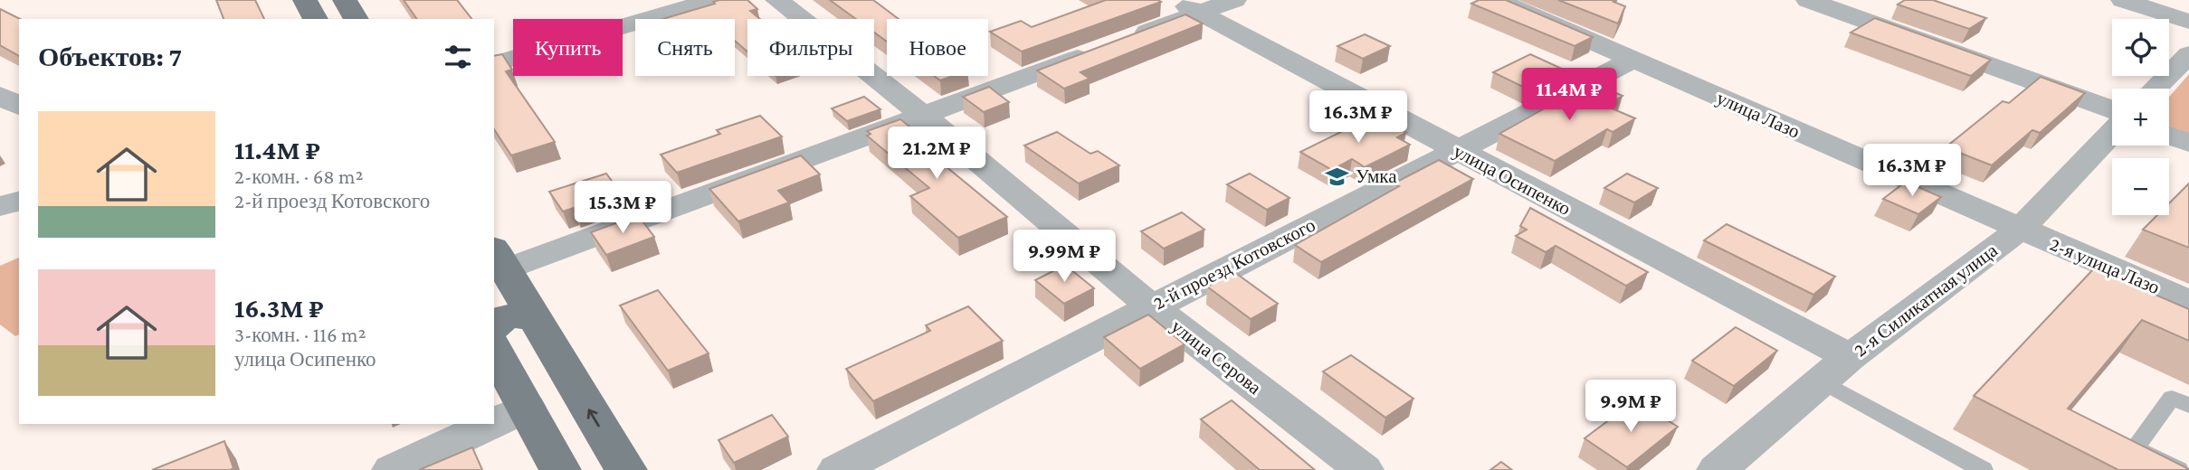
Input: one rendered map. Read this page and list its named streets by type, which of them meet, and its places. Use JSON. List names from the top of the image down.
{
  "streets": {
    "street": [
      "улица Лазо",
      "улица Осипенко",
      "2-й проезд Котовского",
      "2-я улица Лазо",
      "2-я Силикатная улица",
      "улица Серова"
    ]
  },
  "crossings": [
    ["улица Лазо", "2-й проезд Котовского"],
    ["улица Лазо", "2-я улица Лазо"],
    ["улица Лазо", "2-я Силикатная улица"],
    ["улица Осипенко", "2-й проезд Котовского"],
    ["улица Осипенко", "2-я Силикатная улица"],
    ["2-й проезд Котовского", "улица Серова"],
    ["2-я улица Лазо", "2-я Силикатная улица"]
  ],
  "places": {
    "school or university": ["Умка"]
  },
  "page": {
    "map_buttons": ["+", "−"],
    "chip": [
      "Купить",
      "Снять",
      "Фильтры",
      "Новое"
    ],
    "heading": "Объектов: 7",
    "price": [
      "11.4M ₽",
      "16.3M ₽",
      "21.2M ₽",
      "16.3M ₽",
      "15.3M ₽",
      "9.99M ₽",
      "9.9M ₽"
    ],
    "list": [
      {
        "name": "11.4M ₽",
        "note": "2-комн. · 68 m² · 2-й проезд Котовского"
      },
      {
        "name": "16.3M ₽",
        "note": "3-комн. · 116 m² · улица Осипенко"
      }
    ]
  }
}
